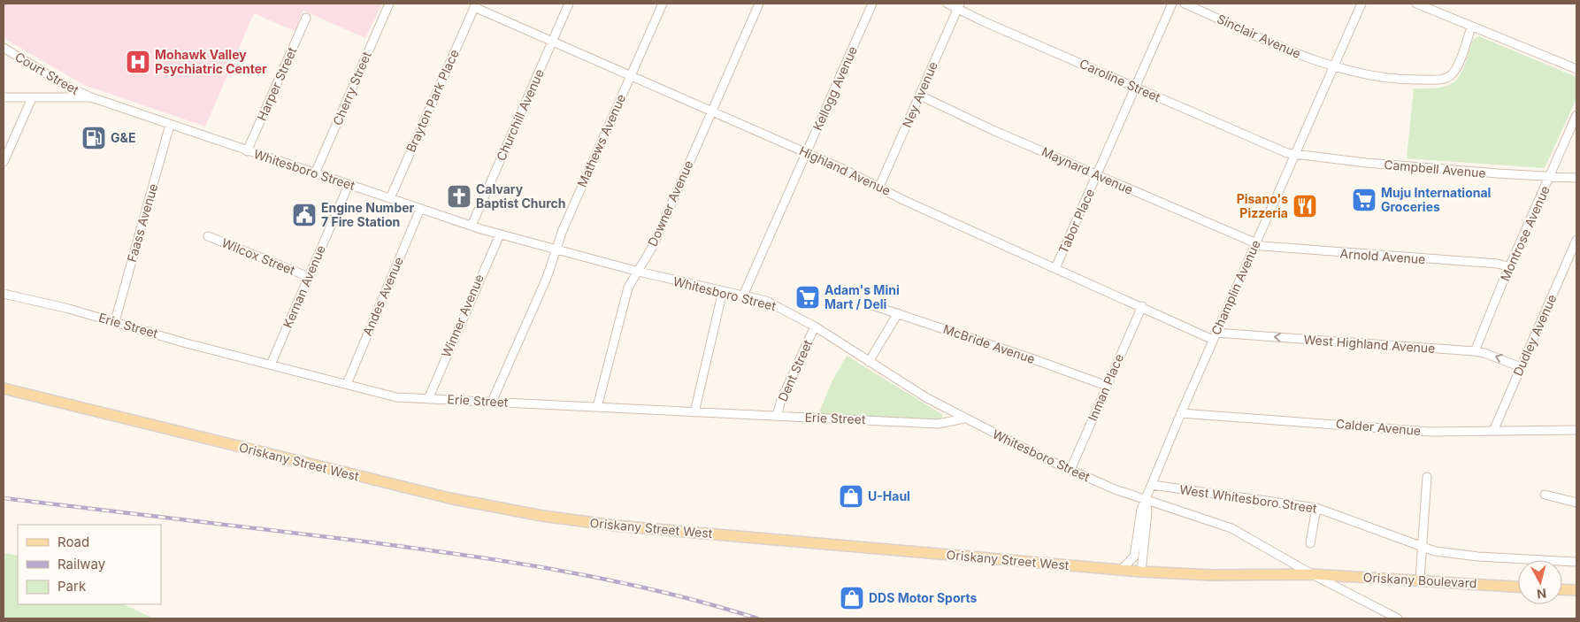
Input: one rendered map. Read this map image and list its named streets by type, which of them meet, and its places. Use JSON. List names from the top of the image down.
{
  "streets": {
    "main road": ["Oriskany Street West", "Oriskany Boulevard"],
    "street": [
      "Sinclair Avenue",
      "Court Street",
      "Caroline Street",
      "Harper Street",
      "Cherry Street",
      "Kellogg Avenue",
      "Ney Avenue",
      "Brayton Park Place",
      "Churchill Avenue",
      "Mathews Avenue",
      "Campbell Avenue",
      "Whitesboro Street",
      "Highland Avenue",
      "Maynard Avenue",
      "Downer Avenue",
      "Tabor Place",
      "Faass Avenue",
      "Montrose Avenue",
      "Wilcox Street",
      "Arnold Avenue",
      "Kernan Avenue",
      "Champlin Avenue",
      "Andes Avenue",
      "Winner Avenue",
      "Erie Street",
      "Dudley Avenue",
      "McBride Avenue",
      "West Highland Avenue",
      "Dent Street",
      "Inman Place",
      "Calder Avenue",
      "West Whitesboro Street"
    ]
  },
  "crossings": [
    ["Sinclair Avenue", "Champlin Avenue"],
    ["Court Street", "Whitesboro Street"],
    ["Caroline Street", "Ney Avenue"],
    ["Caroline Street", "Campbell Avenue"],
    ["Caroline Street", "Tabor Place"],
    ["Caroline Street", "Champlin Avenue"],
    ["Harper Street", "Whitesboro Street"],
    ["Cherry Street", "Whitesboro Street"],
    ["Kellogg Avenue", "Whitesboro Street"],
    ["Kellogg Avenue", "Highland Avenue"],
    ["Ney Avenue", "Highland Avenue"],
    ["Ney Avenue", "Maynard Avenue"],
    ["Brayton Park Place", "Whitesboro Street"],
    ["Brayton Park Place", "Highland Avenue"],
    ["Churchill Avenue", "Whitesboro Street"],
    ["Churchill Avenue", "Highland Avenue"],
    ["Mathews Avenue", "Whitesboro Street"],
    ["Mathews Avenue", "Highland Avenue"],
    ["Mathews Avenue", "Erie Street"],
    ["Campbell Avenue", "Montrose Avenue"],
    ["Campbell Avenue", "Champlin Avenue"],
    ["Whitesboro Street", "Downer Avenue"],
    ["Whitesboro Street", "Faass Avenue"],
    ["Whitesboro Street", "Kernan Avenue"],
    ["Whitesboro Street", "Champlin Avenue"],
    ["Whitesboro Street", "Andes Avenue"],
    ["Whitesboro Street", "Winner Avenue"],
    ["Whitesboro Street", "Erie Street"],
    ["Whitesboro Street", "Dent Street"],
    ["Whitesboro Street", "Inman Place"],
    ["Whitesboro Street", "Oriskany Street West"],
    ["Whitesboro Street", "Oriskany Boulevard"],
    ["Highland Avenue", "Downer Avenue"],
    ["Highland Avenue", "Tabor Place"],
    ["Highland Avenue", "Champlin Avenue"],
    ["Highland Avenue", "West Highland Avenue"],
    ["Highland Avenue", "Inman Place"],
    ["Maynard Avenue", "Tabor Place"],
    ["Maynard Avenue", "Arnold Avenue"],
    ["Maynard Avenue", "Champlin Avenue"],
    ["Downer Avenue", "Erie Street"],
    ["Faass Avenue", "Erie Street"],
    ["Montrose Avenue", "Arnold Avenue"],
    ["Montrose Avenue", "West Highland Avenue"],
    ["Wilcox Street", "Kernan Avenue"],
    ["Arnold Avenue", "Champlin Avenue"],
    ["Kernan Avenue", "Erie Street"],
    ["Champlin Avenue", "West Highland Avenue"],
    ["Champlin Avenue", "Calder Avenue"],
    ["Champlin Avenue", "Oriskany Street West"],
    ["Champlin Avenue", "West Whitesboro Street"],
    ["Andes Avenue", "Erie Street"],
    ["Winner Avenue", "Erie Street"],
    ["Erie Street", "Dent Street"],
    ["Dudley Avenue", "West Highland Avenue"],
    ["Dudley Avenue", "Calder Avenue"],
    ["McBride Avenue", "Inman Place"],
    ["Oriskany Street West", "Oriskany Boulevard"]
  ],
  "one_way": ["West Highland Avenue"],
  "places": {
    "hospital": ["Mohawk Valley Psychiatric Center"],
    "fuel station": ["G&E"],
    "church": ["Calvary Baptist Church"],
    "supermarket": ["Muju International Groceries", "Adam's Mini Mart / Deli"],
    "restaurant": ["Pisano's Pizzeria"],
    "public building": ["Engine Number 7 Fire Station"],
    "shop": ["U-Haul", "DDS Motor Sports"]
  },
  "legend": ["Road", "Railway", "Park"],
  "north": "bottom"
}
